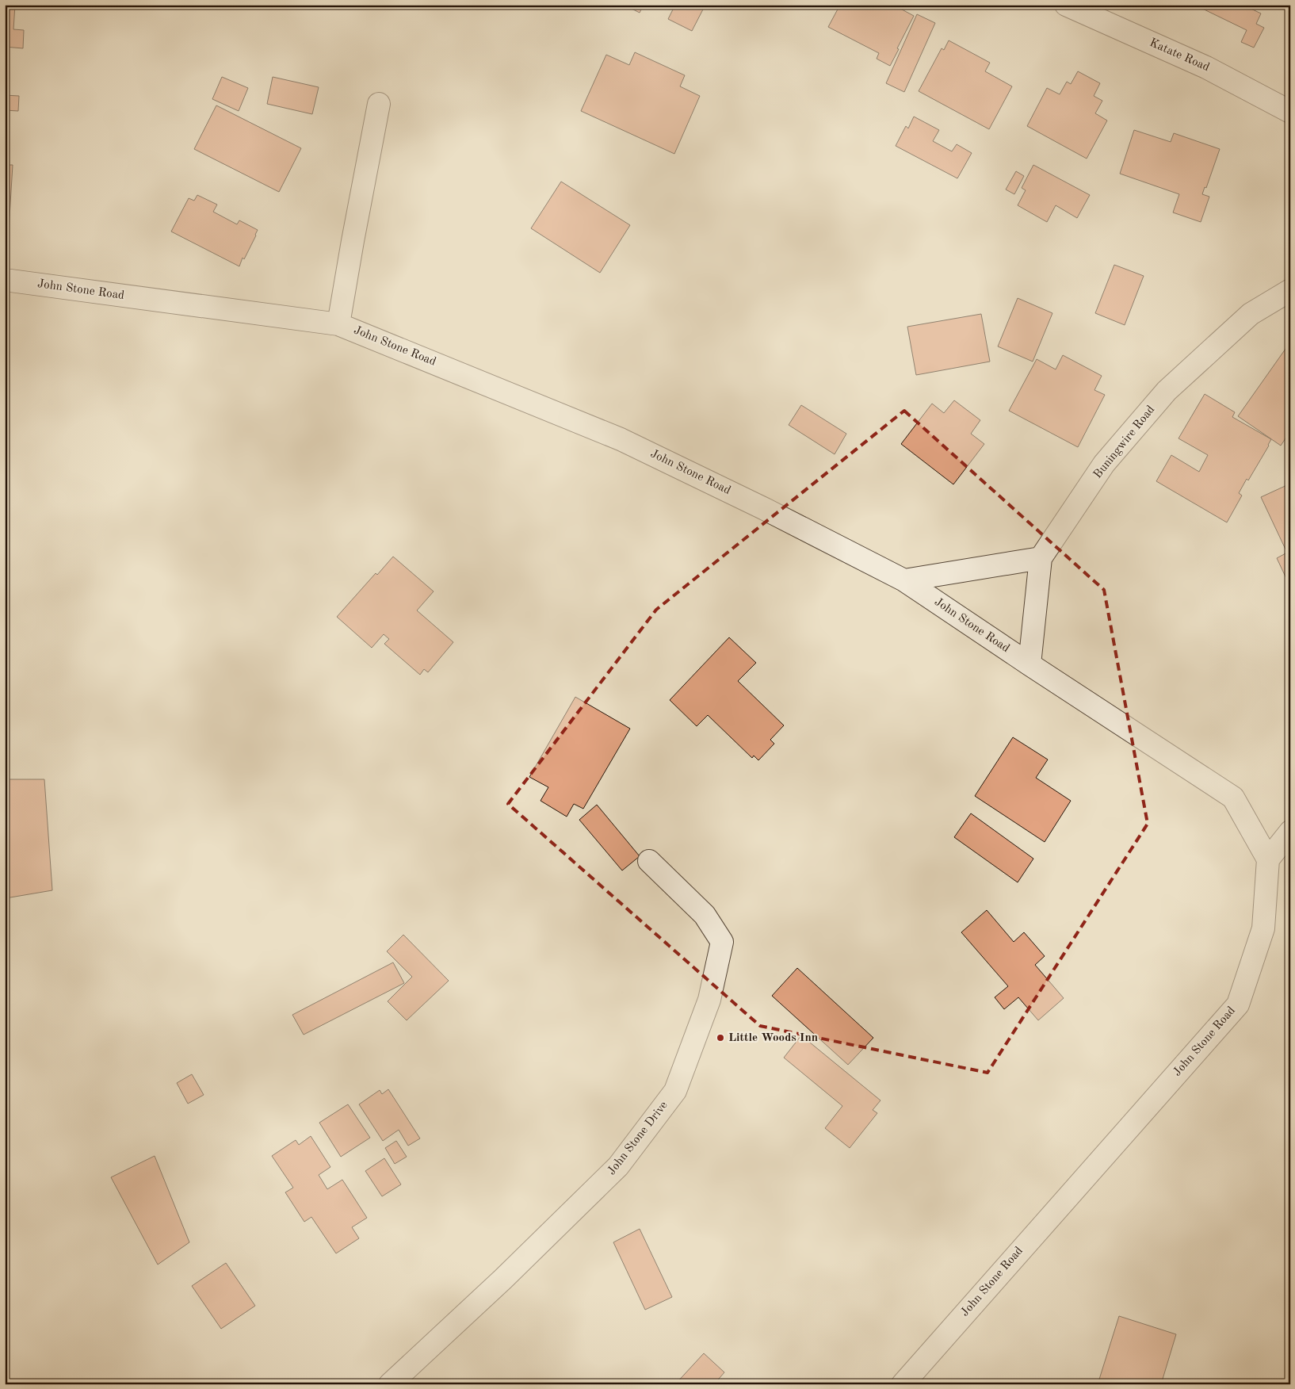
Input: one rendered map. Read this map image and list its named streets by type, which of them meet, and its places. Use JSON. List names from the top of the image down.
{
  "streets": {
    "street": [
      "Katate Road",
      "John Stone Road",
      "Buningwire Road",
      "John Stone Drive"
    ]
  },
  "crossings": [
    ["John Stone Road", "Buningwire Road"]
  ],
  "places": ["Little Woods Inn"]
}
